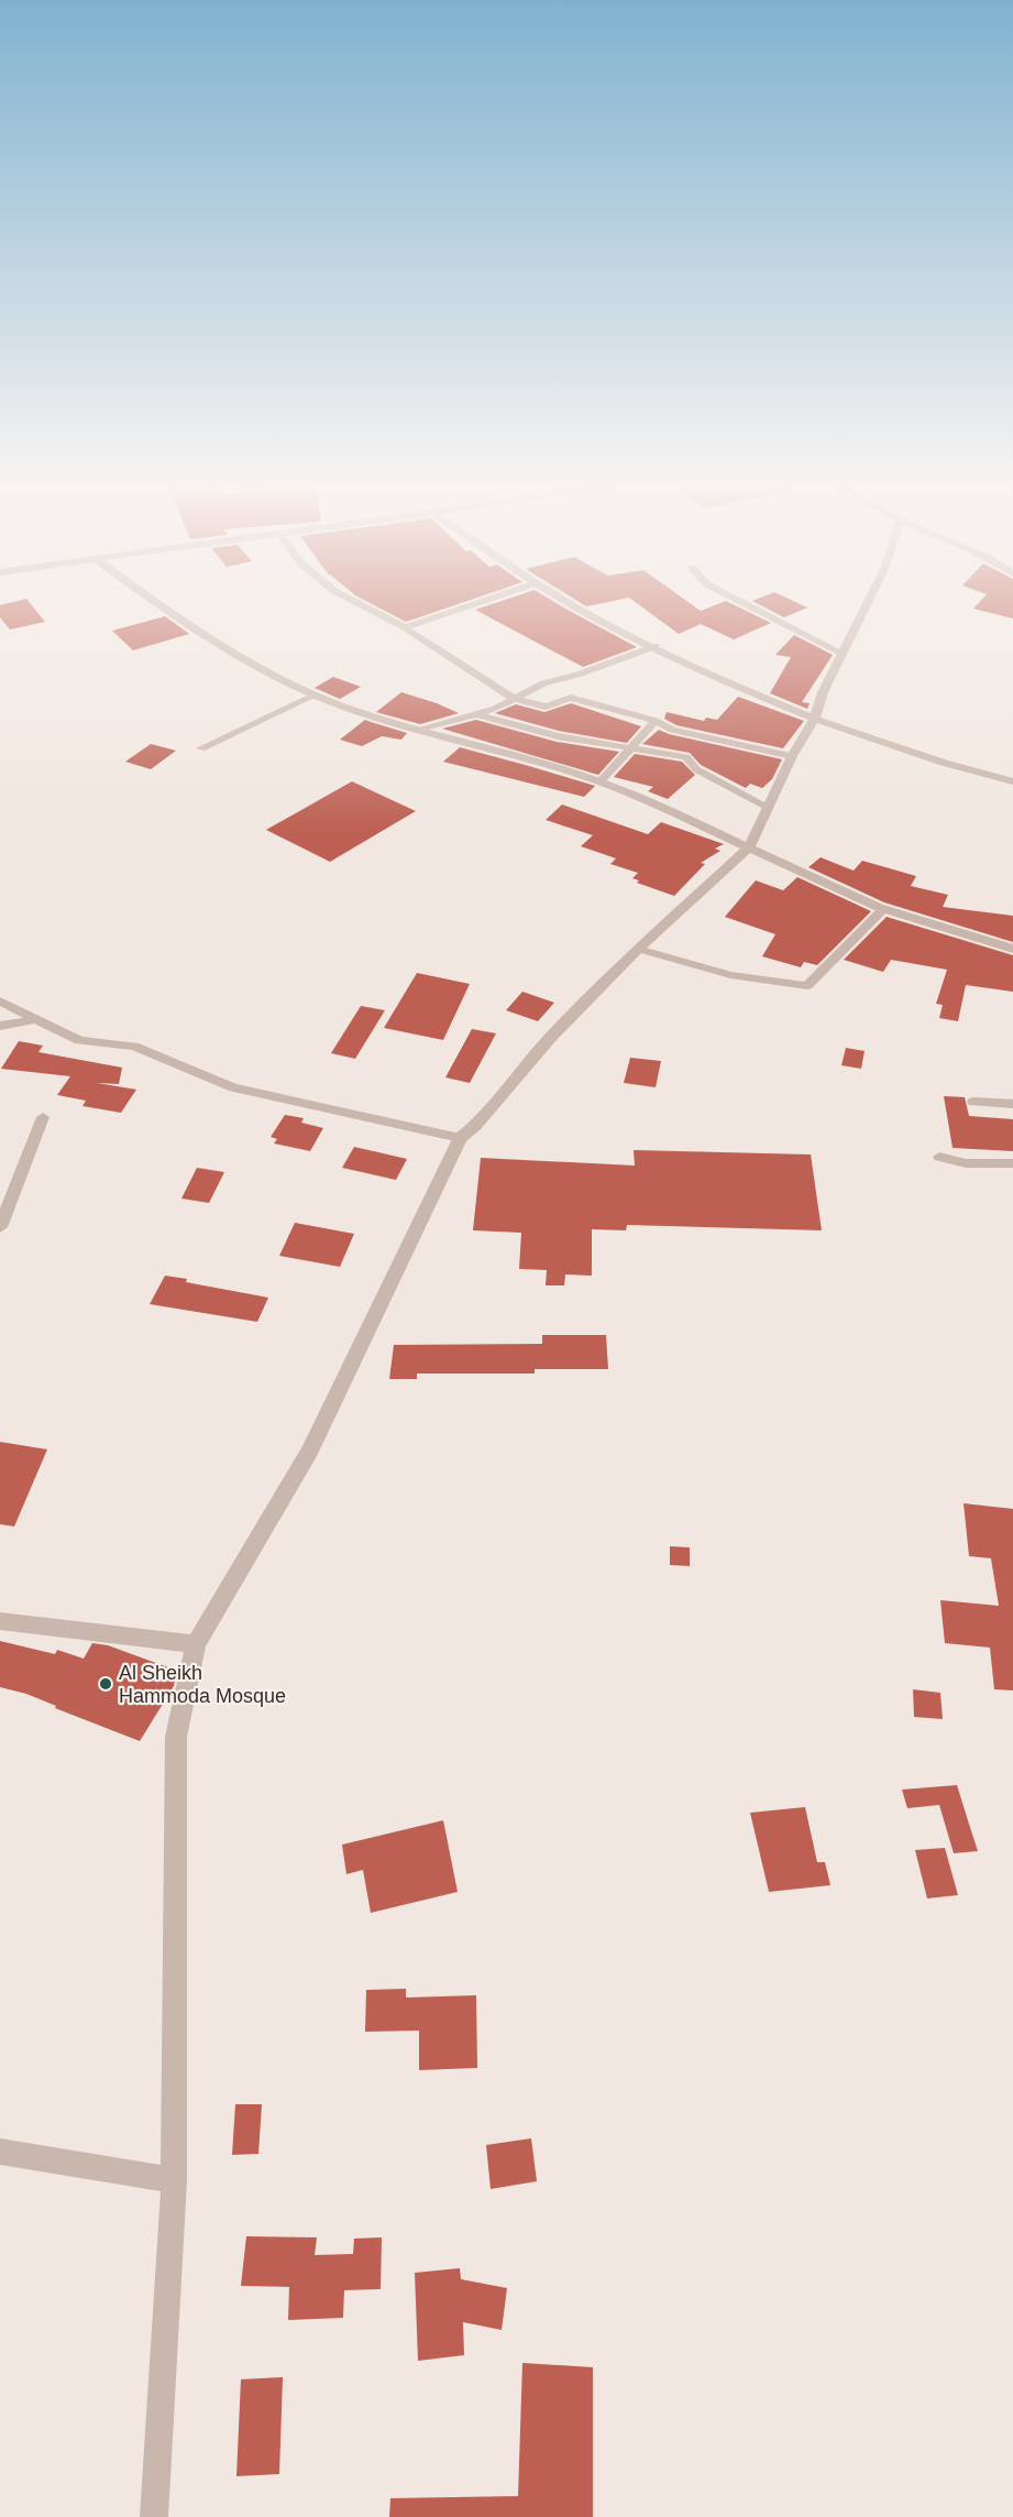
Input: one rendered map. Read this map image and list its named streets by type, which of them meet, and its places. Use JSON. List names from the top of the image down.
{
  "places": ["Al Sheikh Hammoda Mosque"]
}
